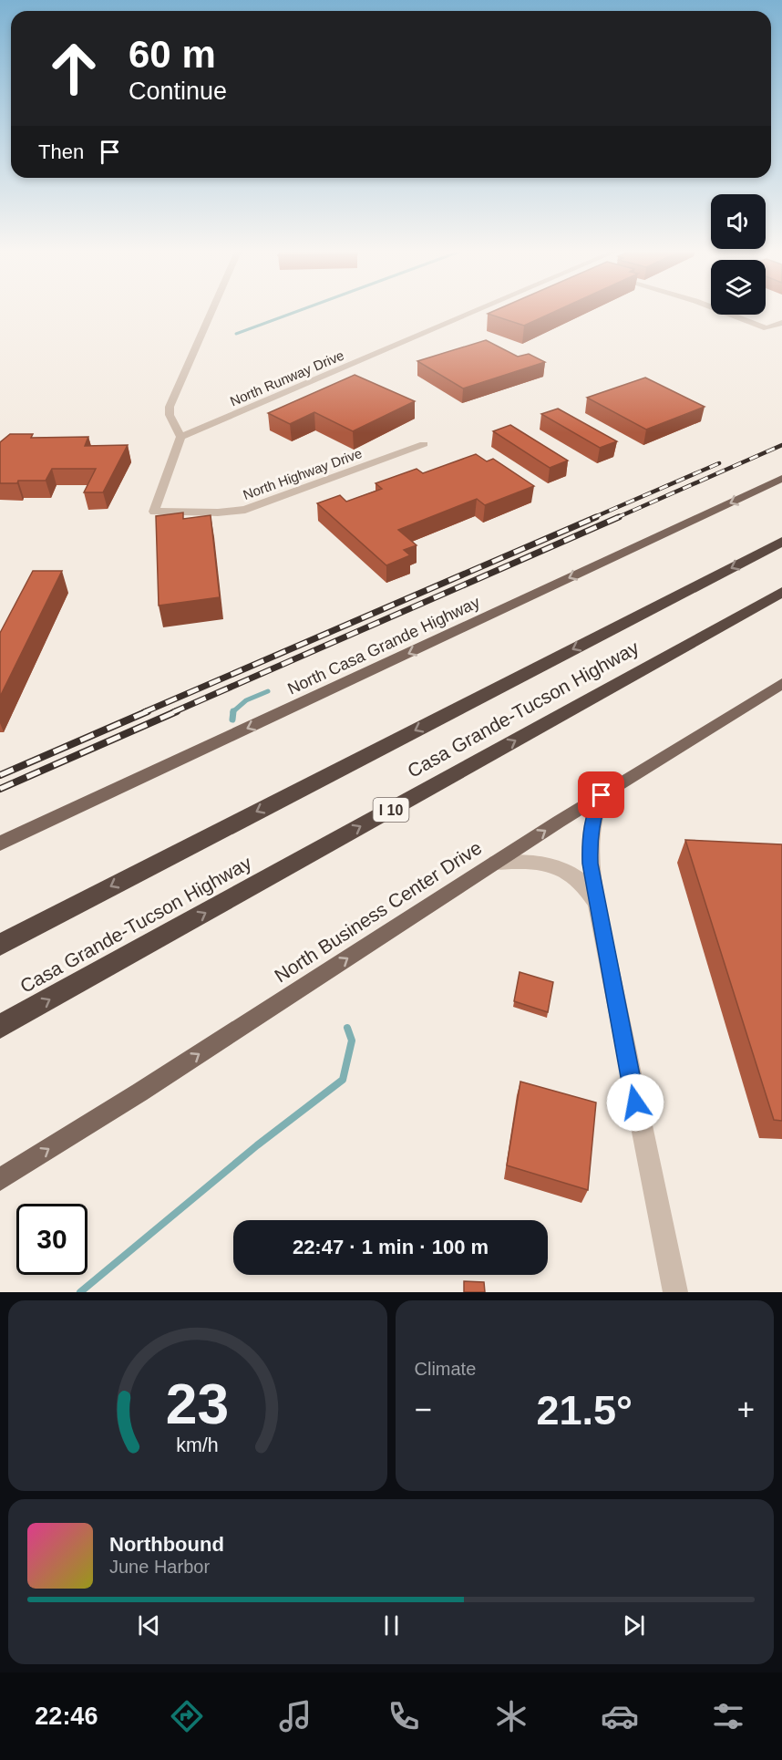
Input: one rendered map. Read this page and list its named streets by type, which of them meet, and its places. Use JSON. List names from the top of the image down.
{
  "streets": {
    "highway": ["Casa Grande-Tucson Highway", "I 10"],
    "main road": ["North Casa Grande Highway", "North Business Center Drive"],
    "street": ["North Runway Drive", "North Highway Drive"]
  },
  "crossings": [
    ["North Runway Drive", "North Highway Drive"]
  ],
  "one_way": ["North Casa Grande Highway", "North Business Center Drive"],
  "page": {
    "turn": ["60 m", "Continue"],
    "then": "Then",
    "limit": "30",
    "trip": "22:47 · 1 min · 100 m",
    "tile": "Climate",
    "heat": ["−", "21.5°", "+"],
    "song": ["Northbound", "June Harbor"],
    "tabs": "22:46",
    "gauge": ["23", "km/h"]
  }
}
